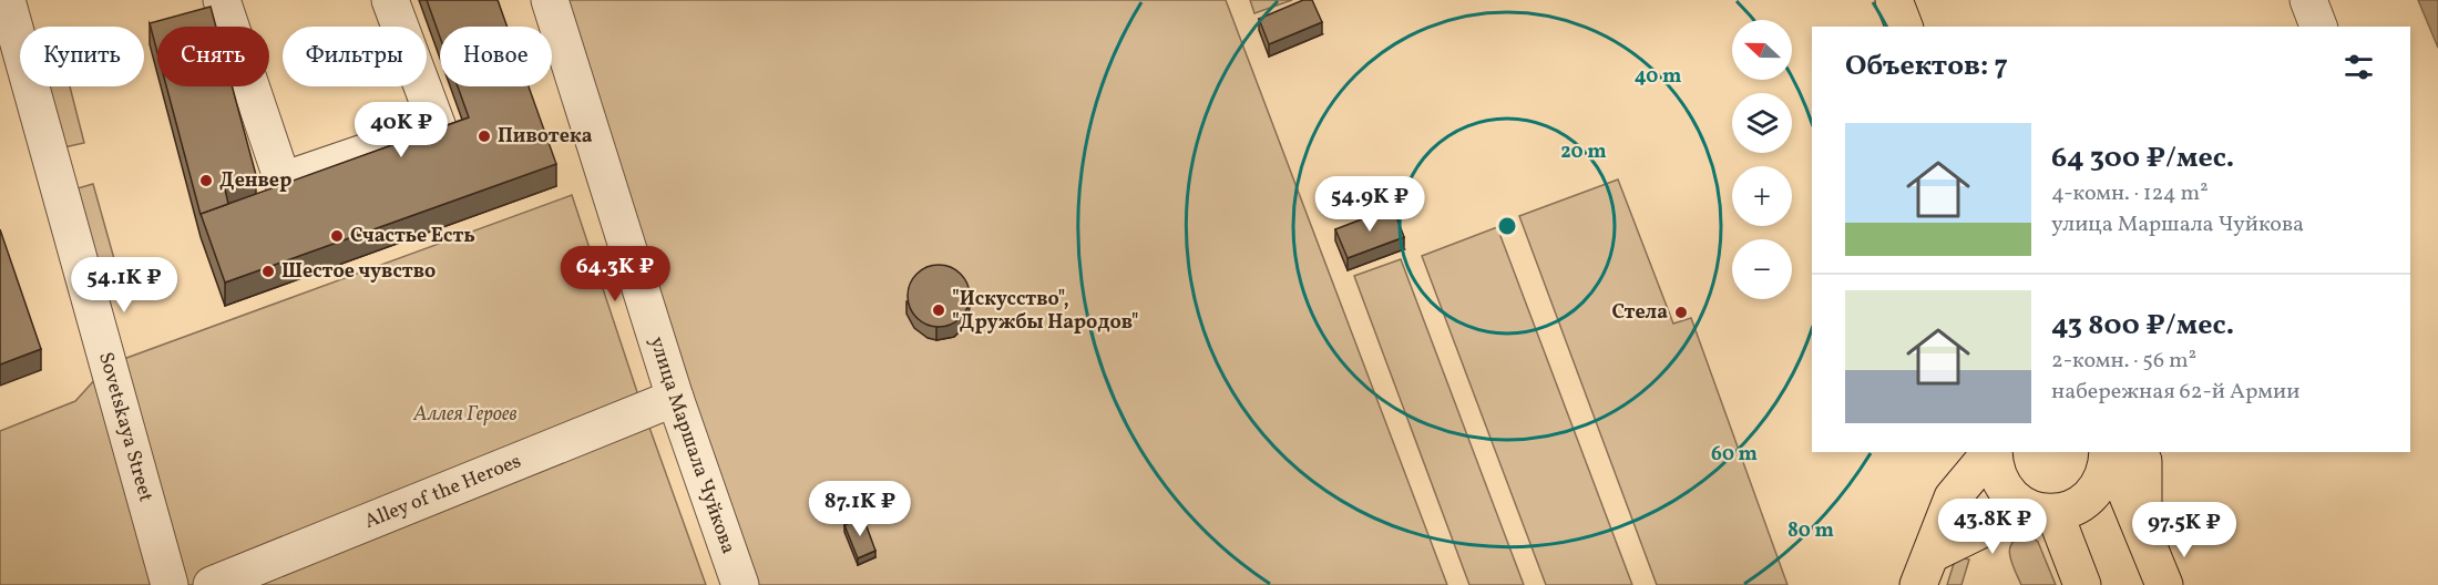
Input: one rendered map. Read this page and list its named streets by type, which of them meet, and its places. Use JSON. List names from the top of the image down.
{
  "streets": {
    "street": ["Sovetskaya Street", "улица Маршала Чуйкова", "Alley of the Heroes"]
  },
  "crossings": [
    ["улица Маршала Чуйкова", "Alley of the Heroes"]
  ],
  "parks": ["Аллея Героев"],
  "places": [
    "Пивотека",
    "Денвер",
    "Счастье Есть",
    "Шестое чувство",
    "\"Искусство\", \"Дружбы Народов\"",
    "Стела"
  ],
  "north": "left",
  "page": {
    "map_buttons": ["+", "−"],
    "chip": [
      "Купить",
      "Снять",
      "Фильтры",
      "Новое"
    ],
    "heading": "Объектов: 7",
    "price": [
      "40K ₽",
      "54.9K ₽",
      "64.3K ₽",
      "54.1K ₽",
      "87.1K ₽",
      "43.8K ₽",
      "97.5K ₽"
    ],
    "list": [
      {
        "name": "64 300 ₽/мес.",
        "note": "4-комн. · 124 m² · улица Маршала Чуйкова"
      },
      {
        "name": "43 800 ₽/мес.",
        "note": "2-комн. · 56 m² · набережная 62-й Армии"
      }
    ]
  },
  "rings": [
    "40 m",
    "20 m",
    "60 m",
    "80 m"
  ]
}
